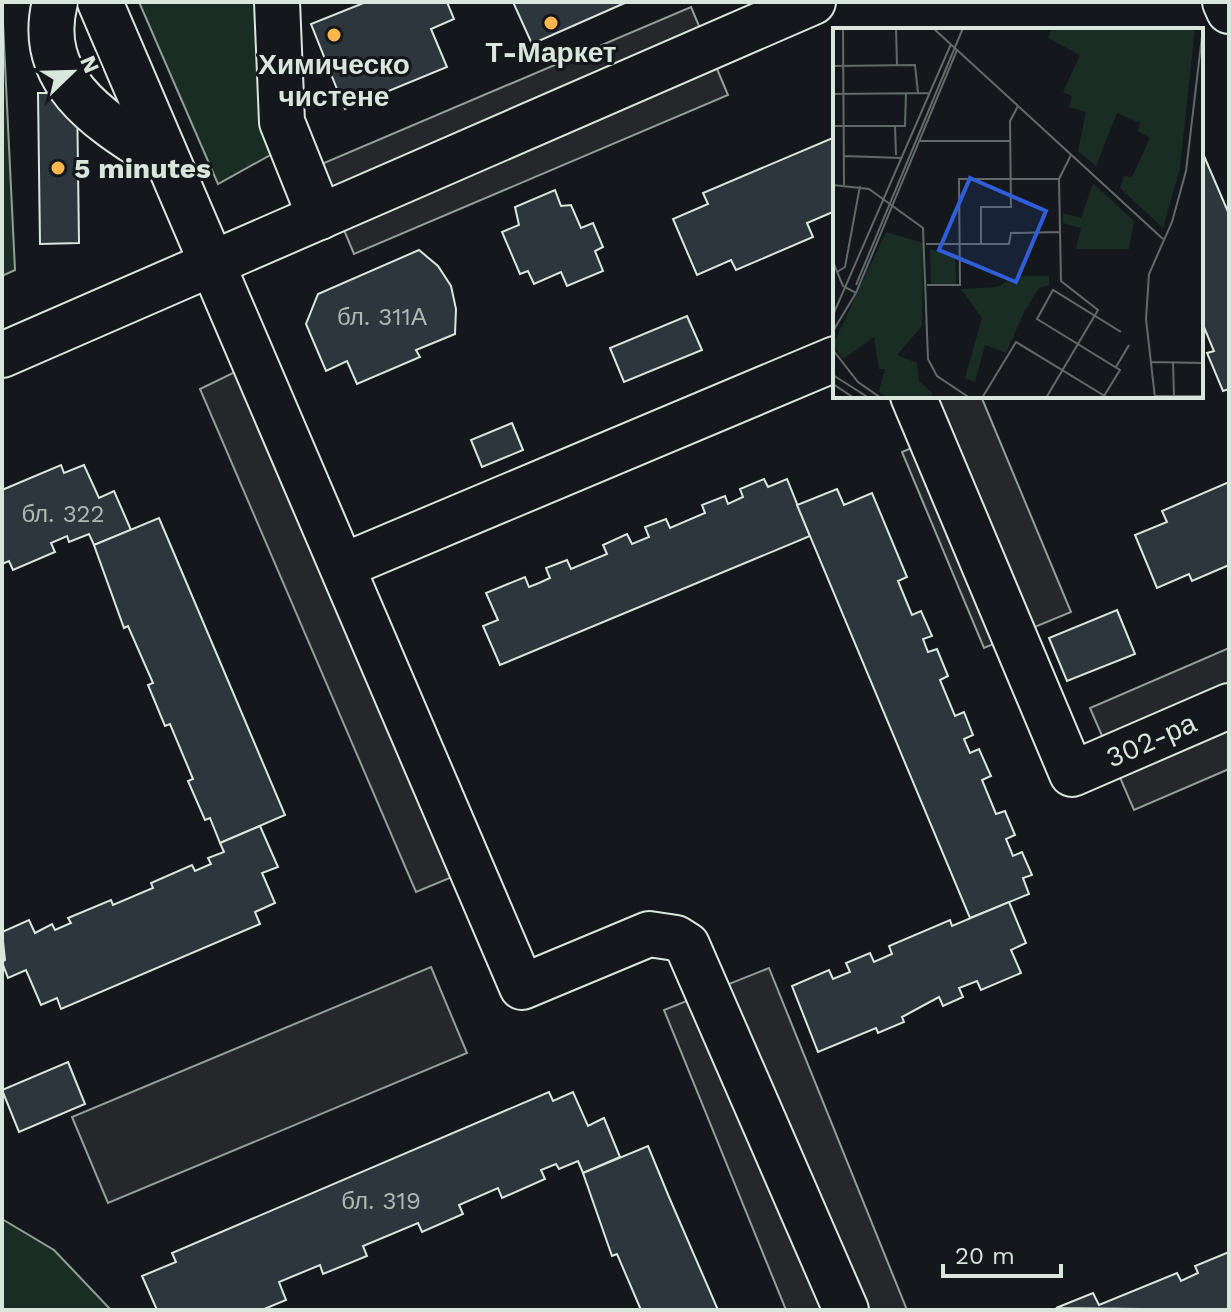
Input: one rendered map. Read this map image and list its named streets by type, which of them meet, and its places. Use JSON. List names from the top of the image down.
{
  "streets": {
    "street": ["302-ра"]
  },
  "places": ["Т-Маркет", "Химическо чистене", "5 minutes"],
  "house_numbers": ["бл. 311А", "бл. 322", "бл. 319"],
  "scale_bar": "20 m",
  "north": "top right"
}
